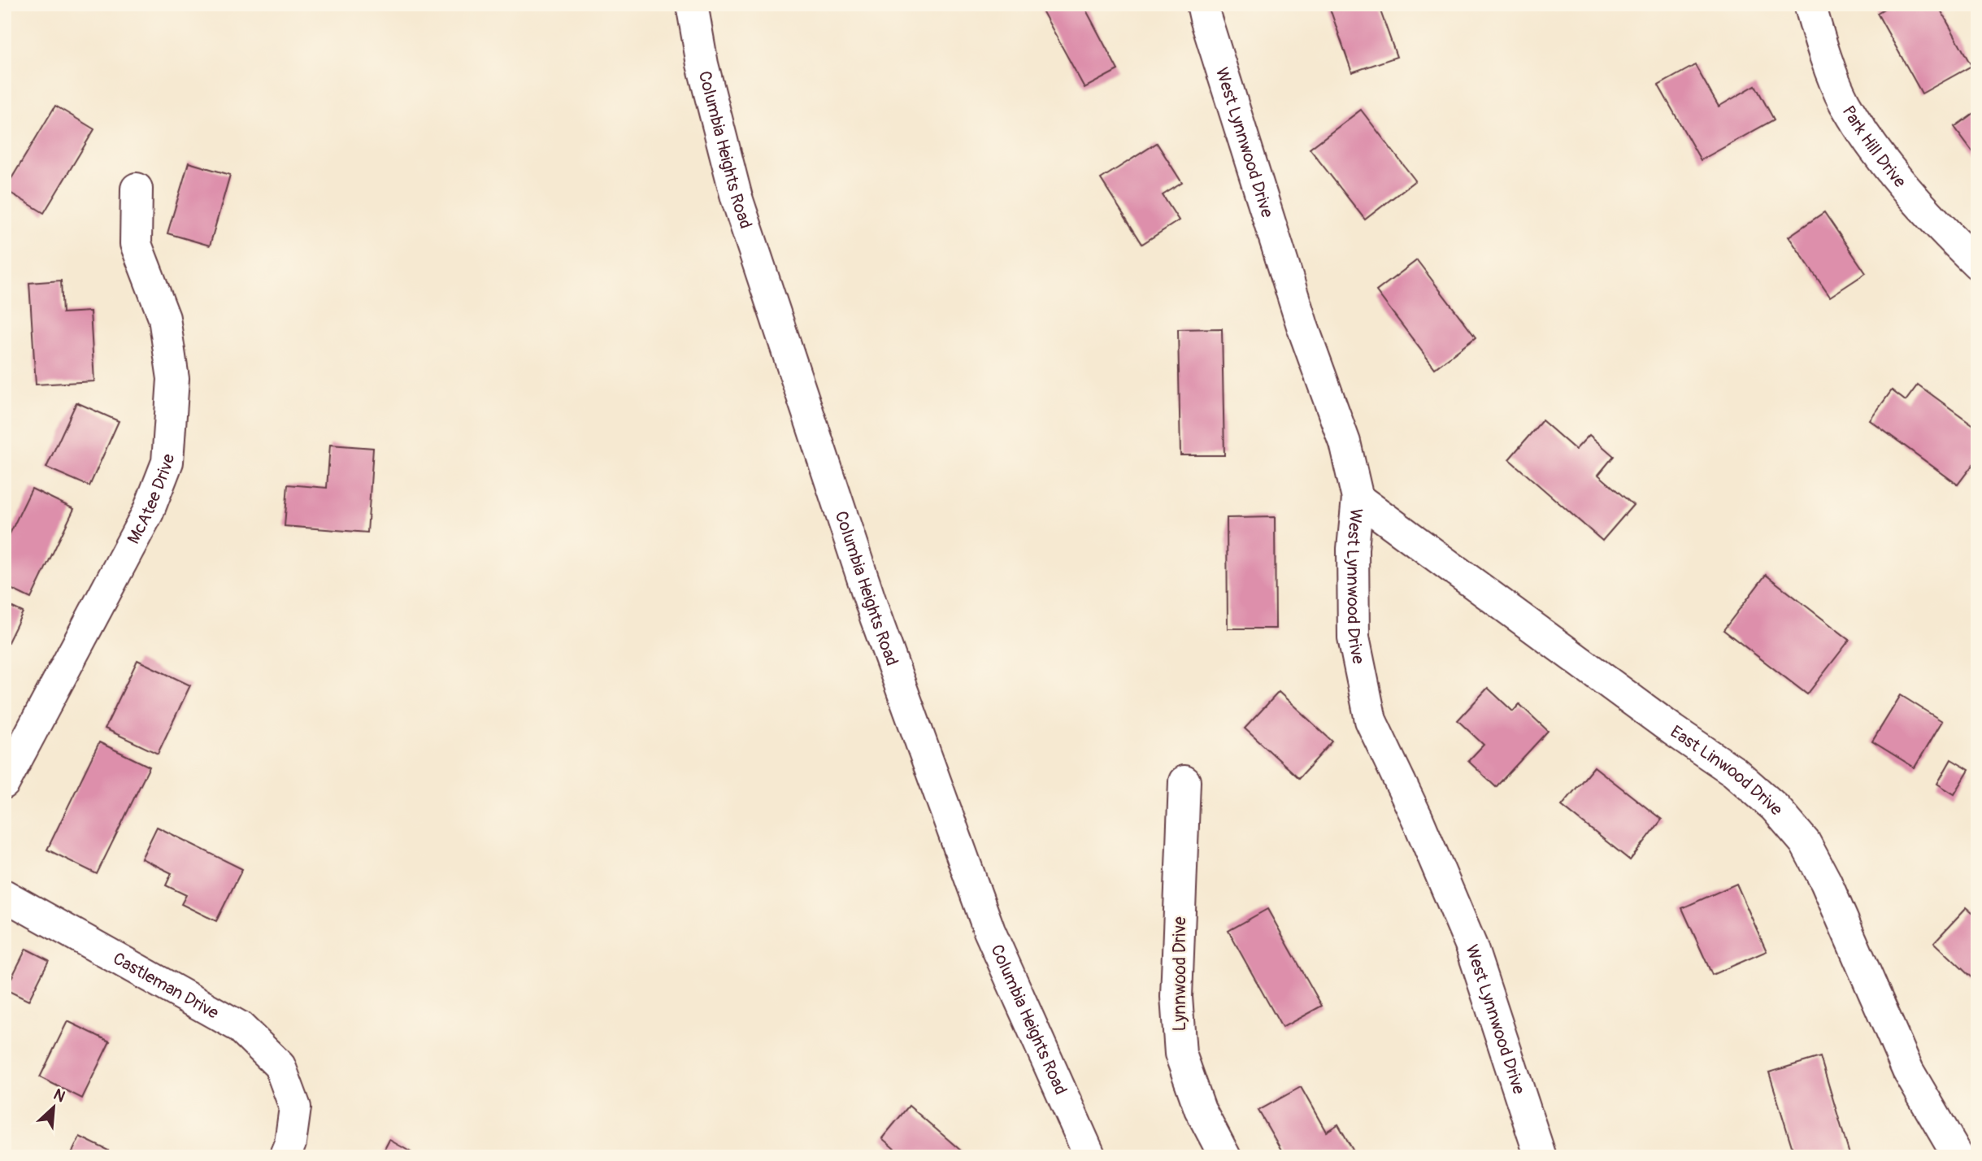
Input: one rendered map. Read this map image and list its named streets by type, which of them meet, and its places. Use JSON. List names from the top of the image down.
{
  "streets": {
    "street": [
      "West Lynnwood Drive",
      "Park Hill Drive",
      "Columbia Heights Road",
      "McAtee Drive",
      "East Linwood Drive",
      "Lynnwood Drive",
      "Castleman Drive"
    ]
  },
  "crossings": [
    ["West Lynnwood Drive", "East Linwood Drive"]
  ],
  "north": "top right"
}
